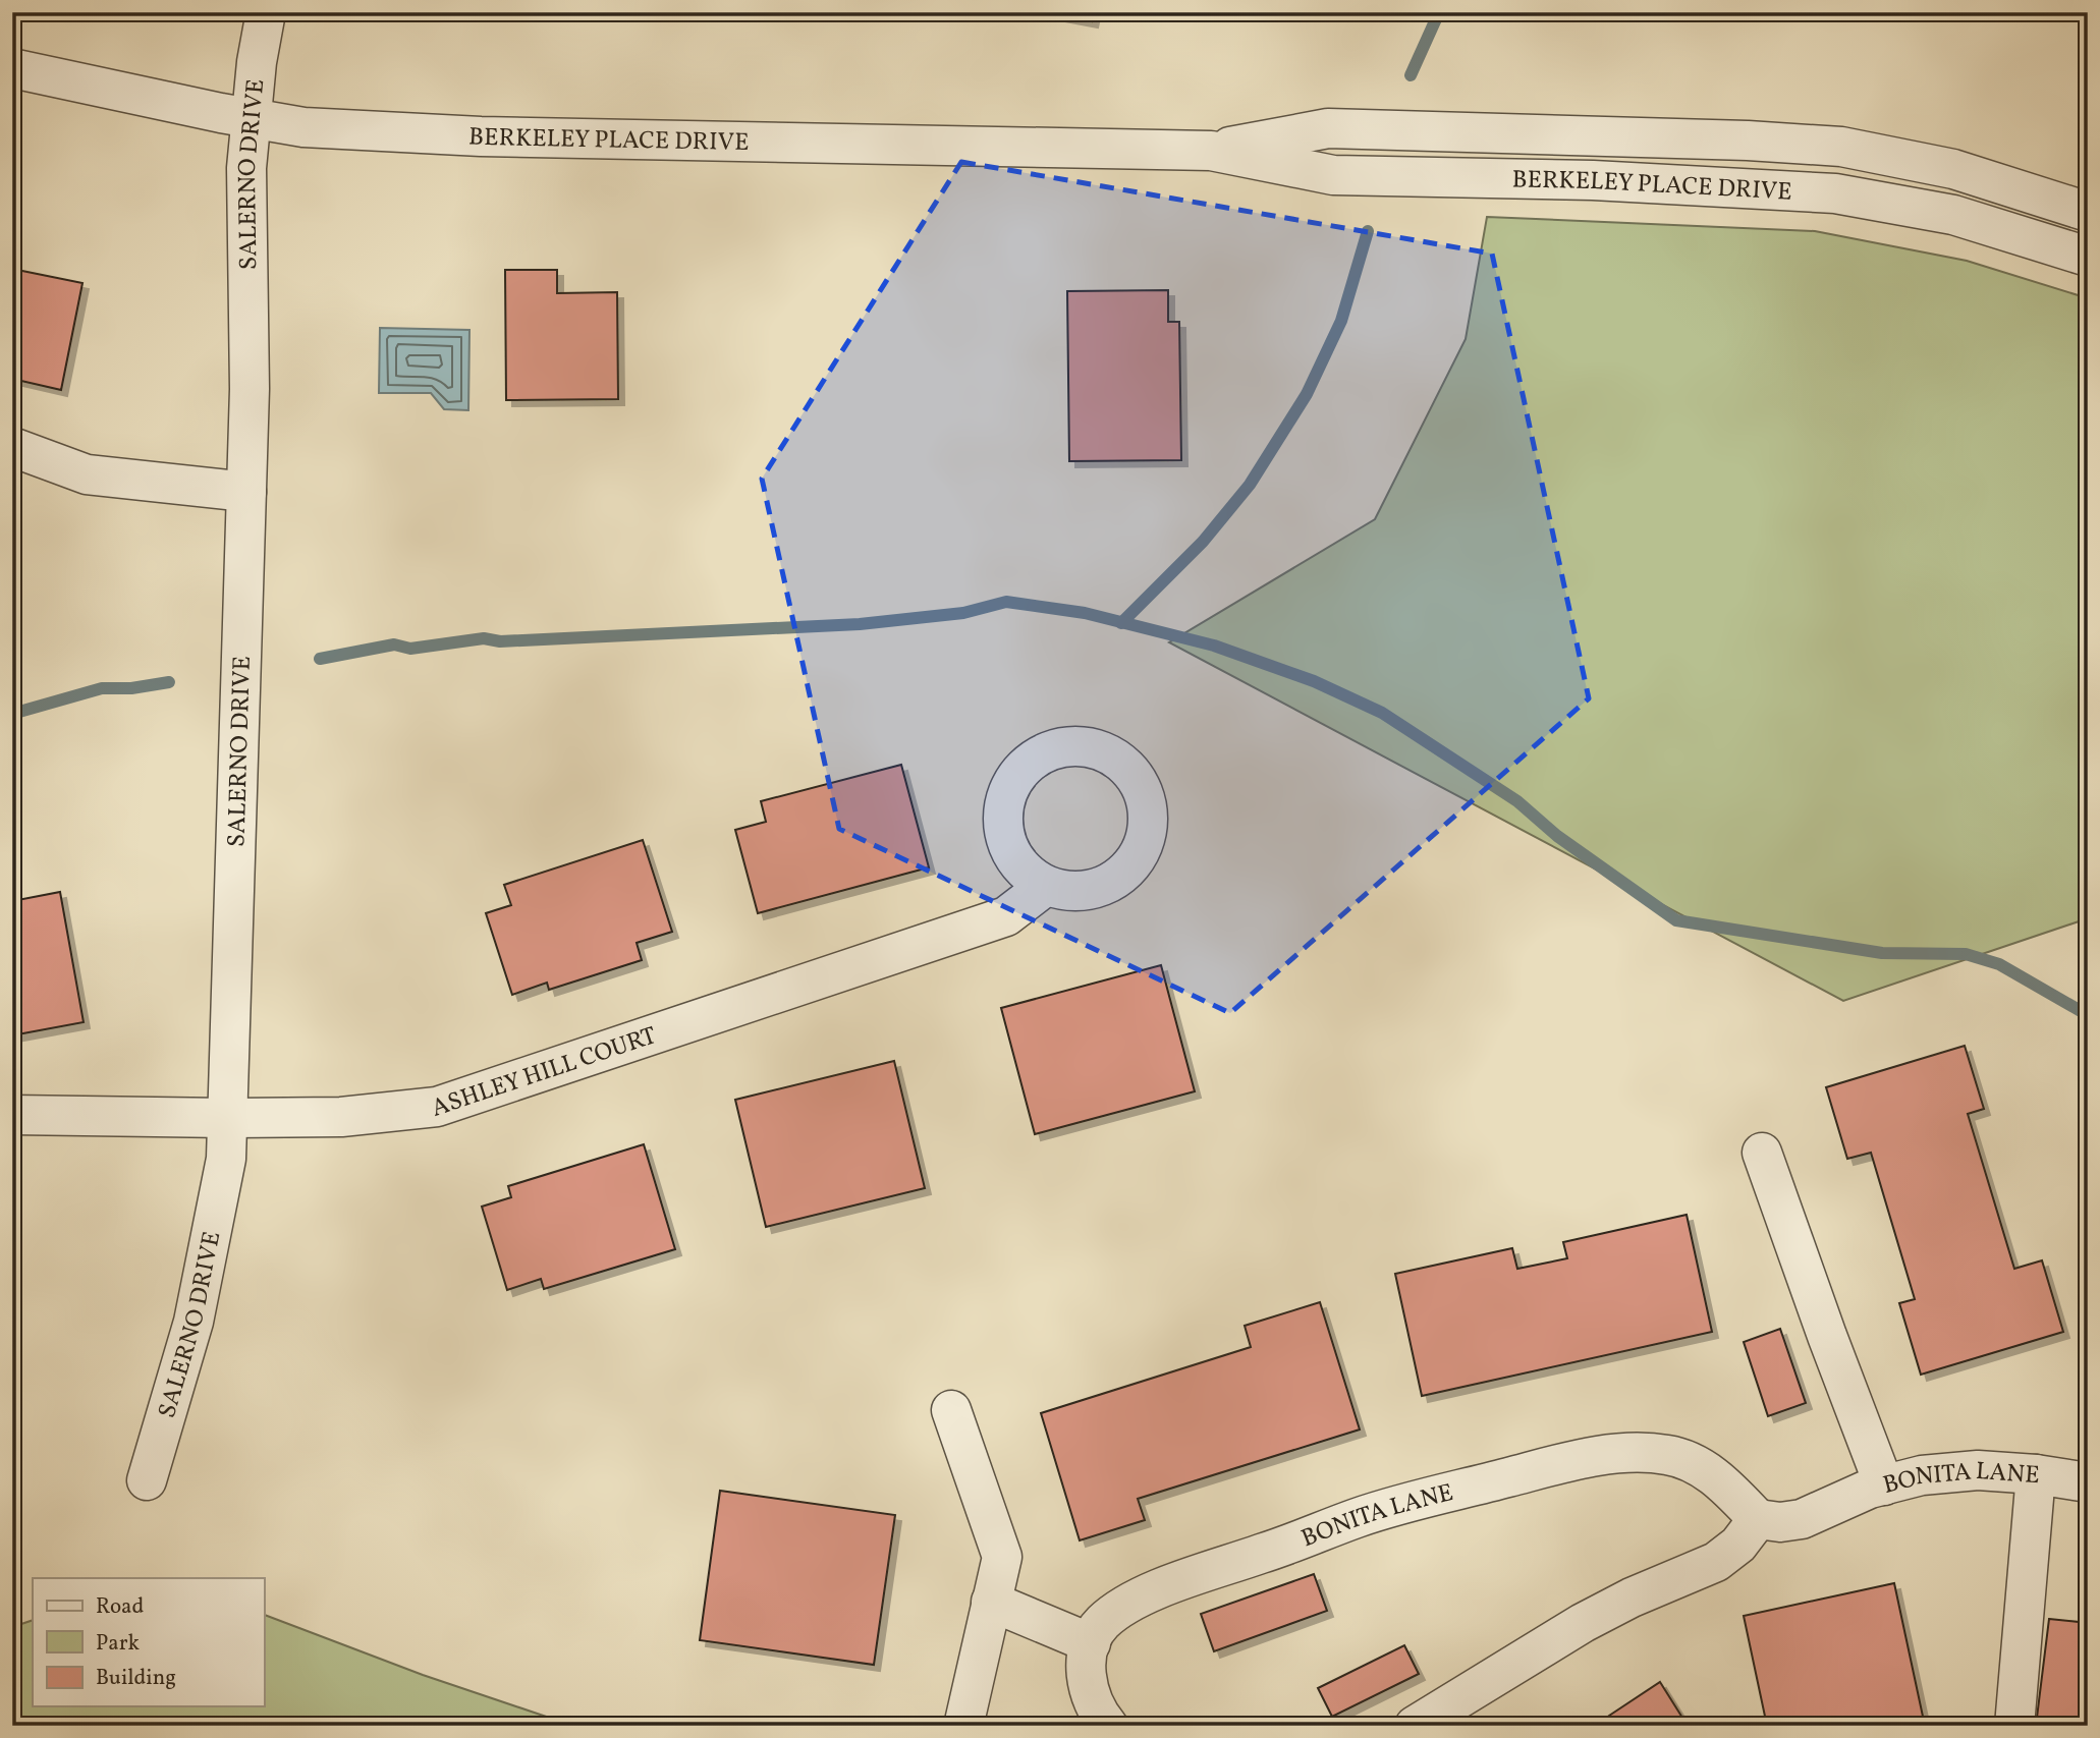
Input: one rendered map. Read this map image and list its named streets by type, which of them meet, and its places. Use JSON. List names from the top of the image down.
{
  "streets": {
    "street": [
      "BERKELEY PLACE DRIVE",
      "SALERNO DRIVE",
      "ASHLEY HILL COURT",
      "BONITA LANE"
    ]
  },
  "crossings": [
    ["BERKELEY PLACE DRIVE", "SALERNO DRIVE"],
    ["SALERNO DRIVE", "ASHLEY HILL COURT"]
  ],
  "legend": ["Road", "Park", "Building"]
}
